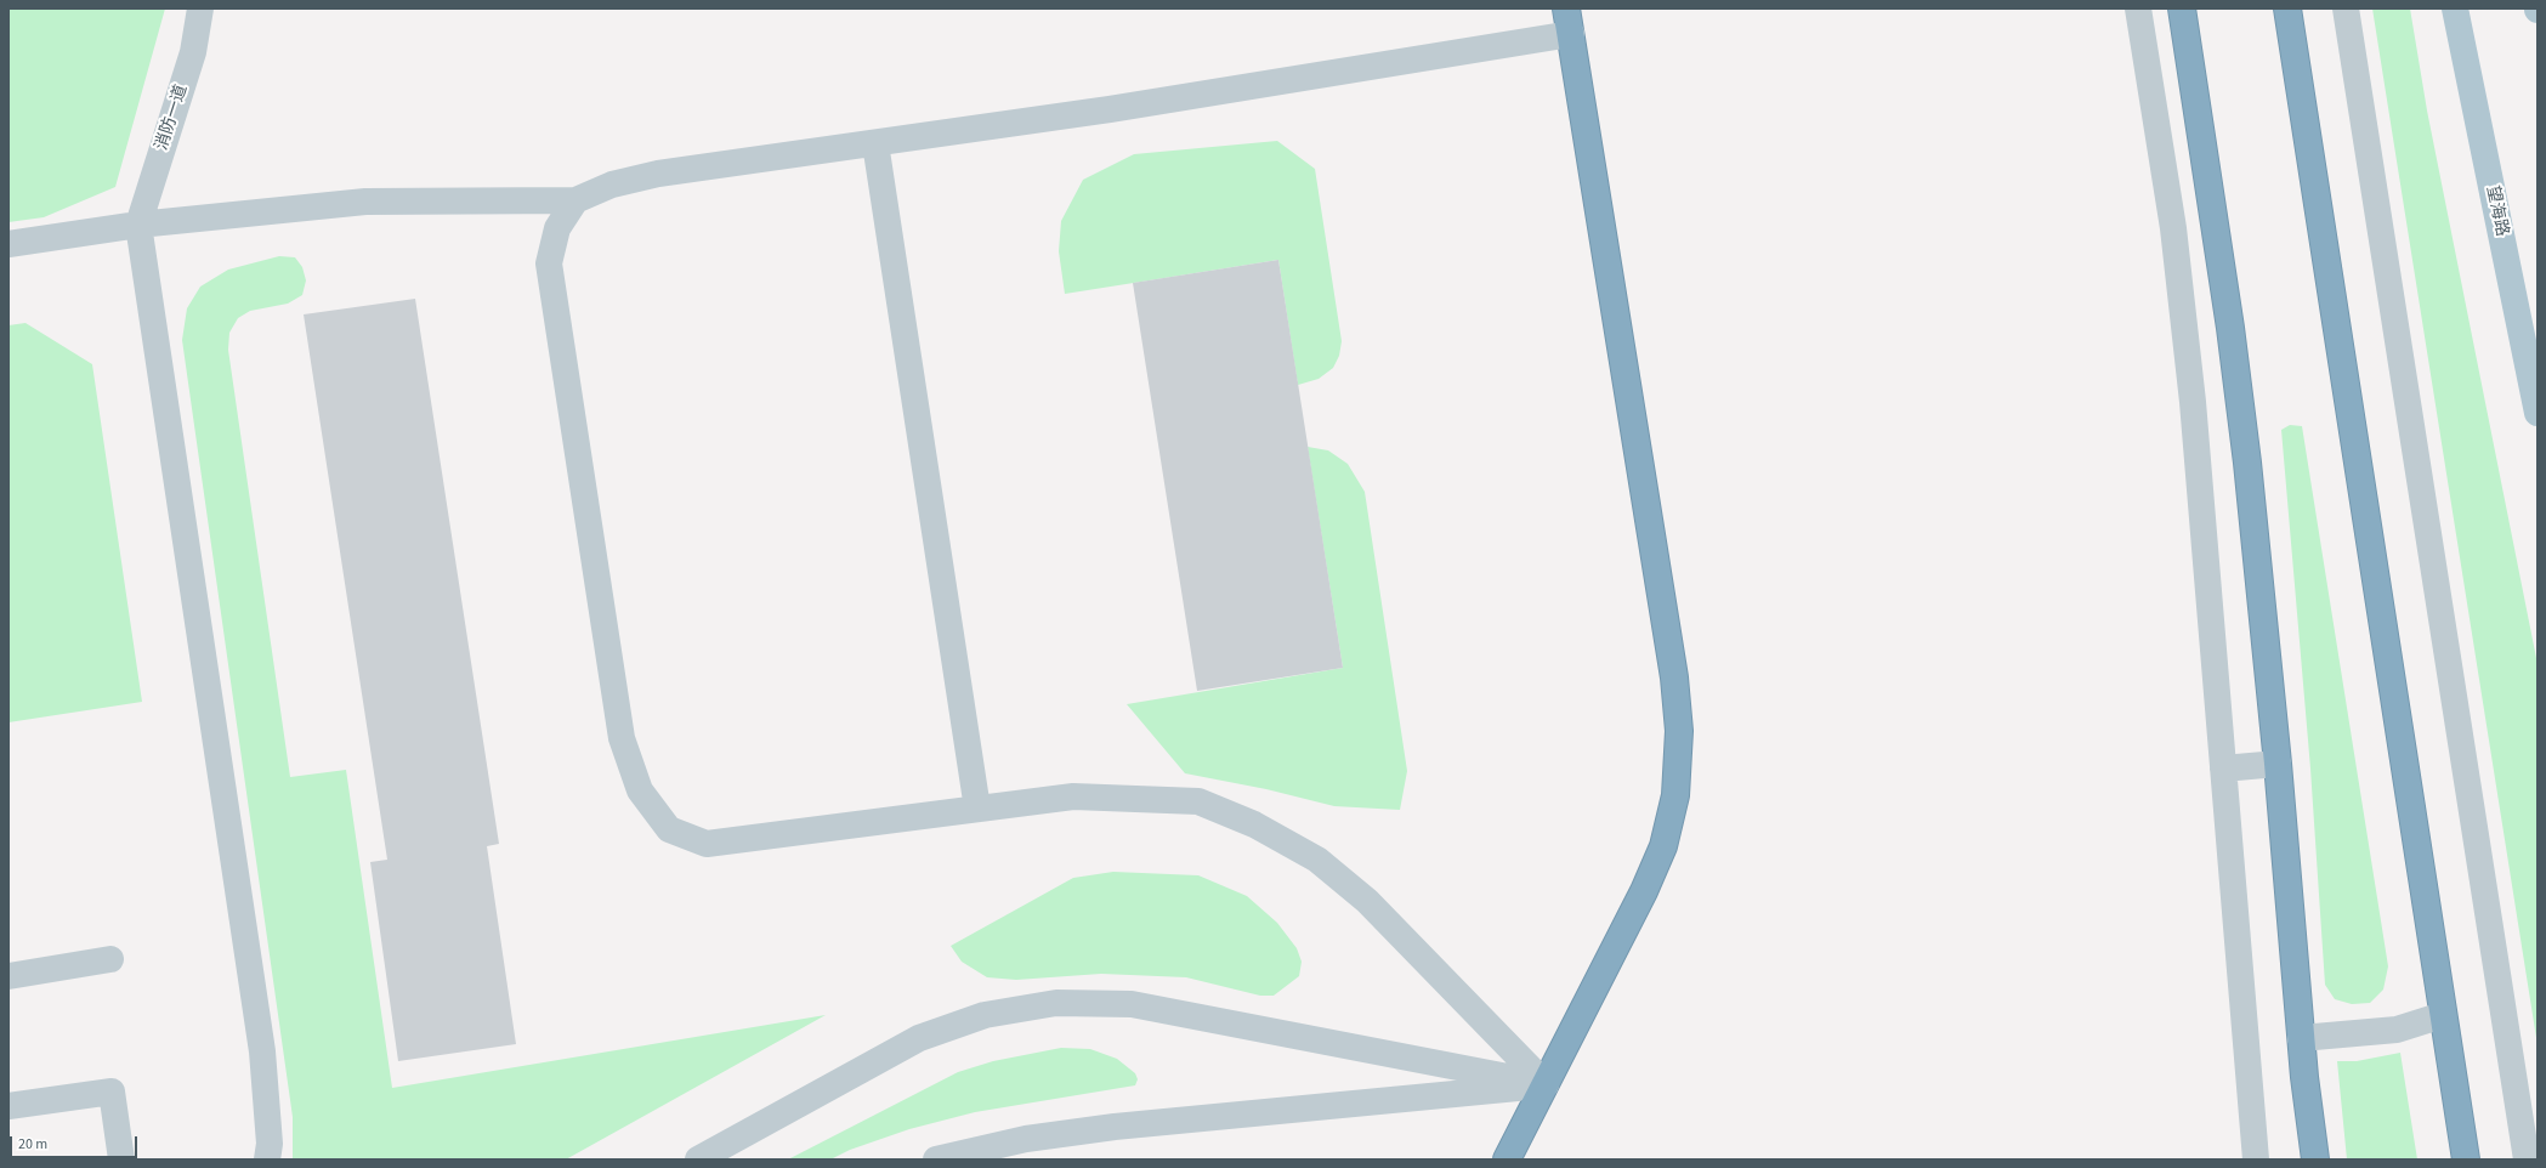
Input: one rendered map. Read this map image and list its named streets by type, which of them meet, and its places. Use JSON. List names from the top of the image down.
{
  "streets": {
    "main road": ["望海路"],
    "street": ["消防一道"]
  },
  "scale_bar": "20 m"
}
